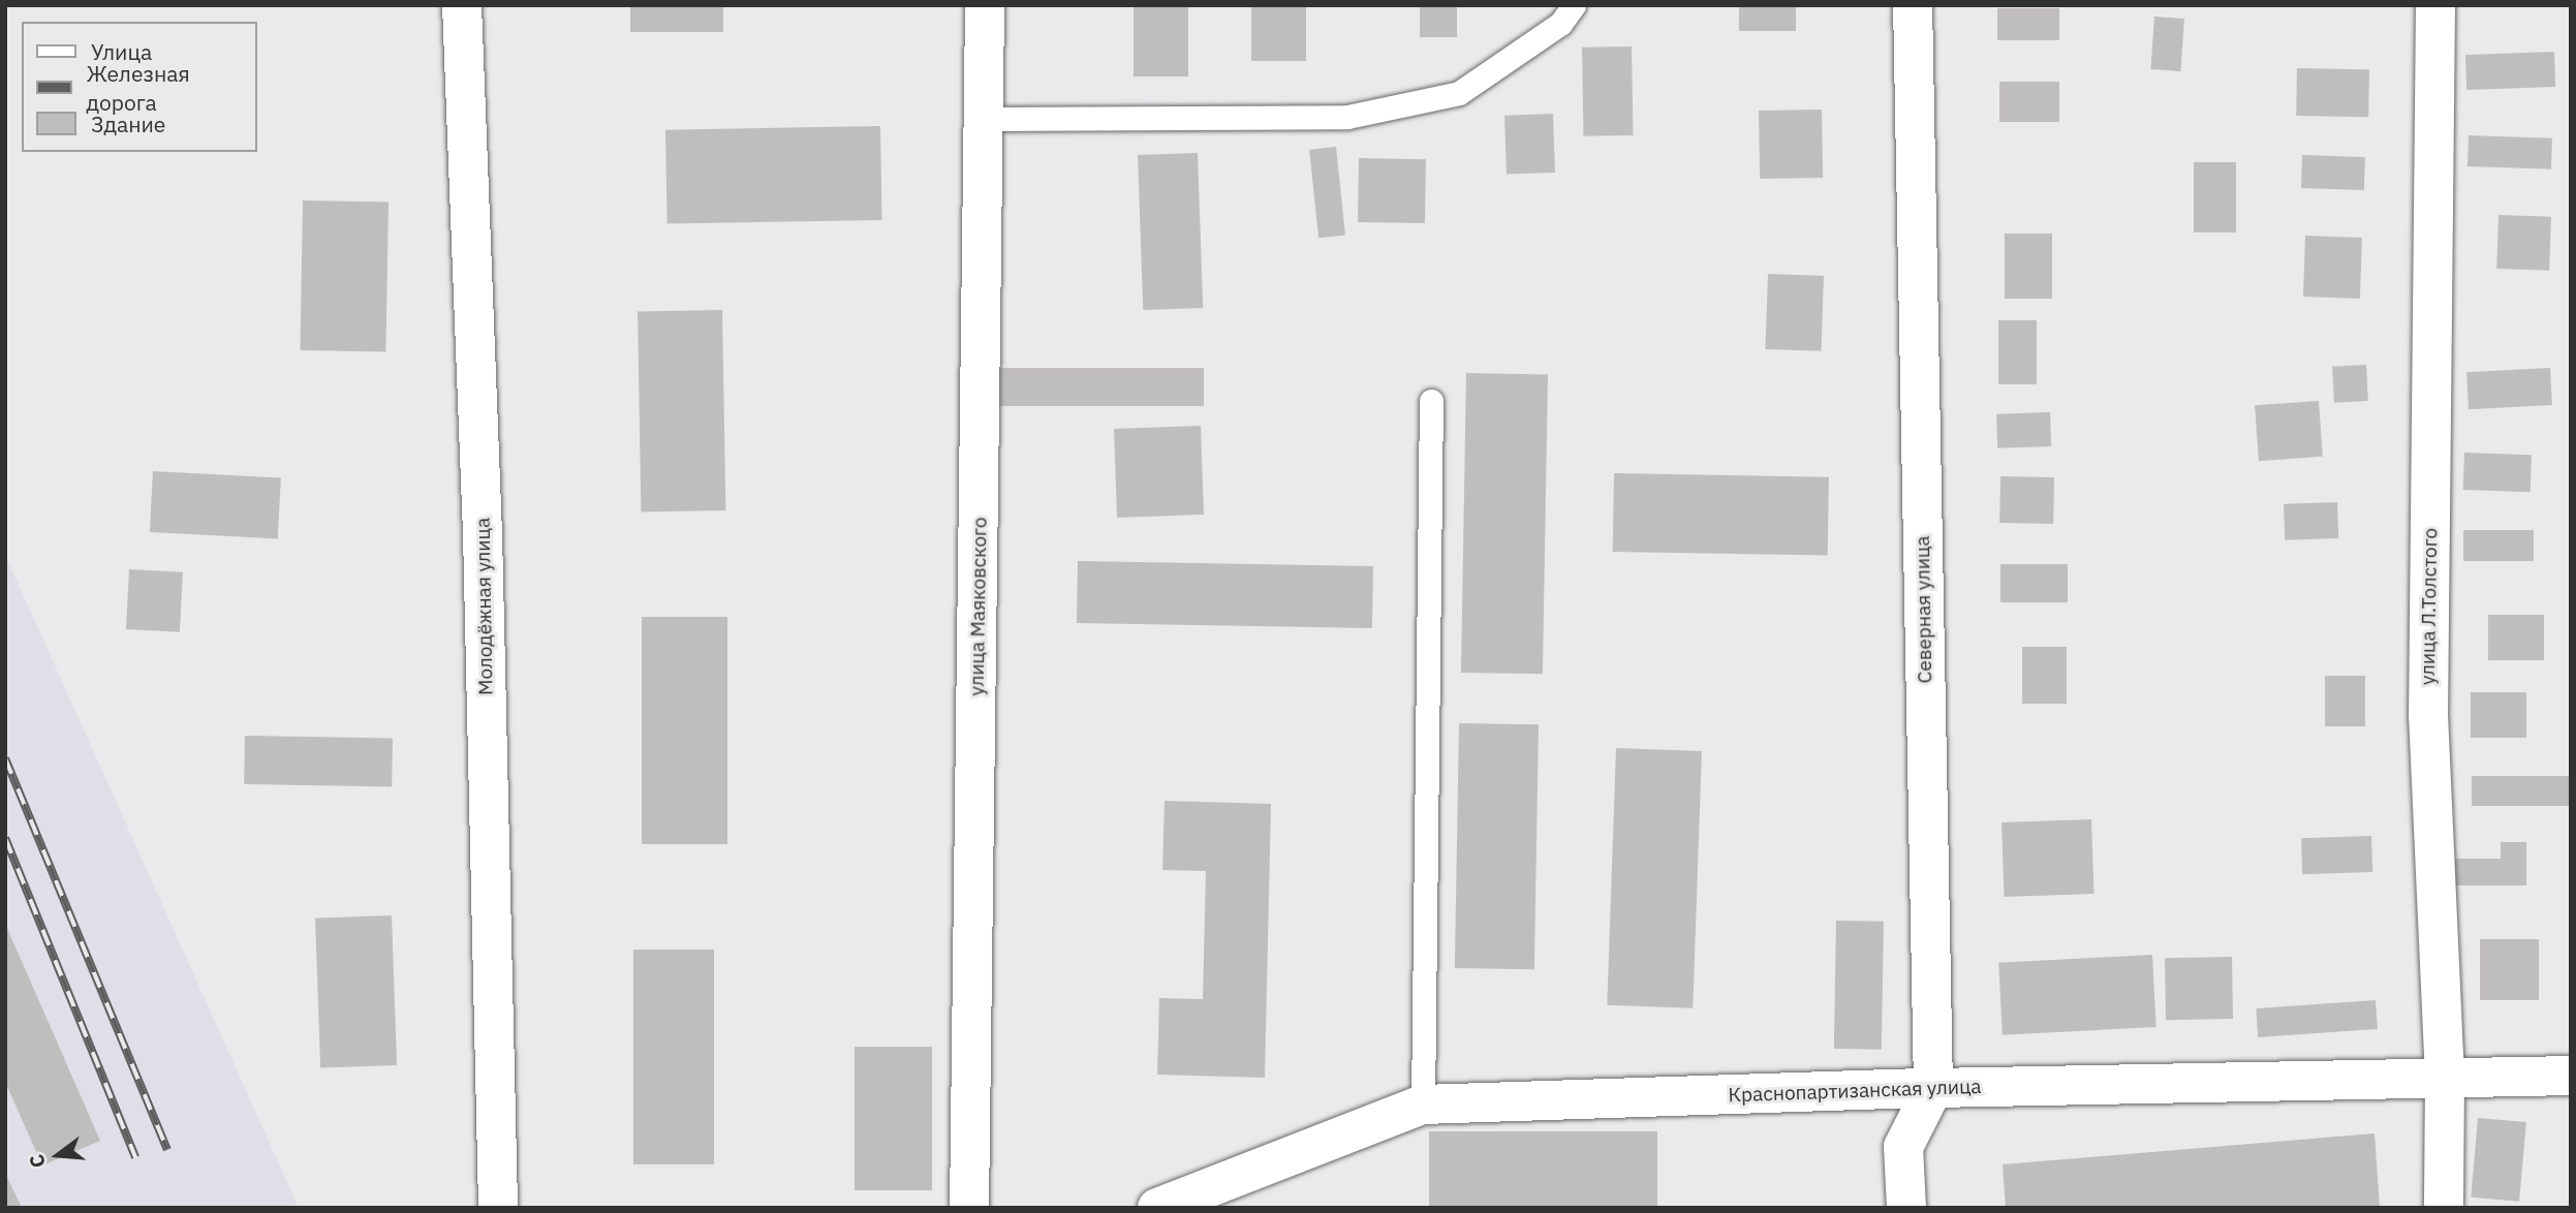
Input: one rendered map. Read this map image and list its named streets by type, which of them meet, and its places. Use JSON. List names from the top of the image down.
{
  "streets": {
    "street": [
      "Молодёжная улица",
      "улица Маяковского",
      "улица Л.Толстого",
      "Северная улица",
      "Краснопартизанская улица"
    ]
  },
  "crossings": [
    ["улица Л.Толстого", "Краснопартизанская улица"],
    ["Северная улица", "Краснопартизанская улица"]
  ],
  "legend": ["Улица", "Железная дорога", "Здание"],
  "north": "left"
}
